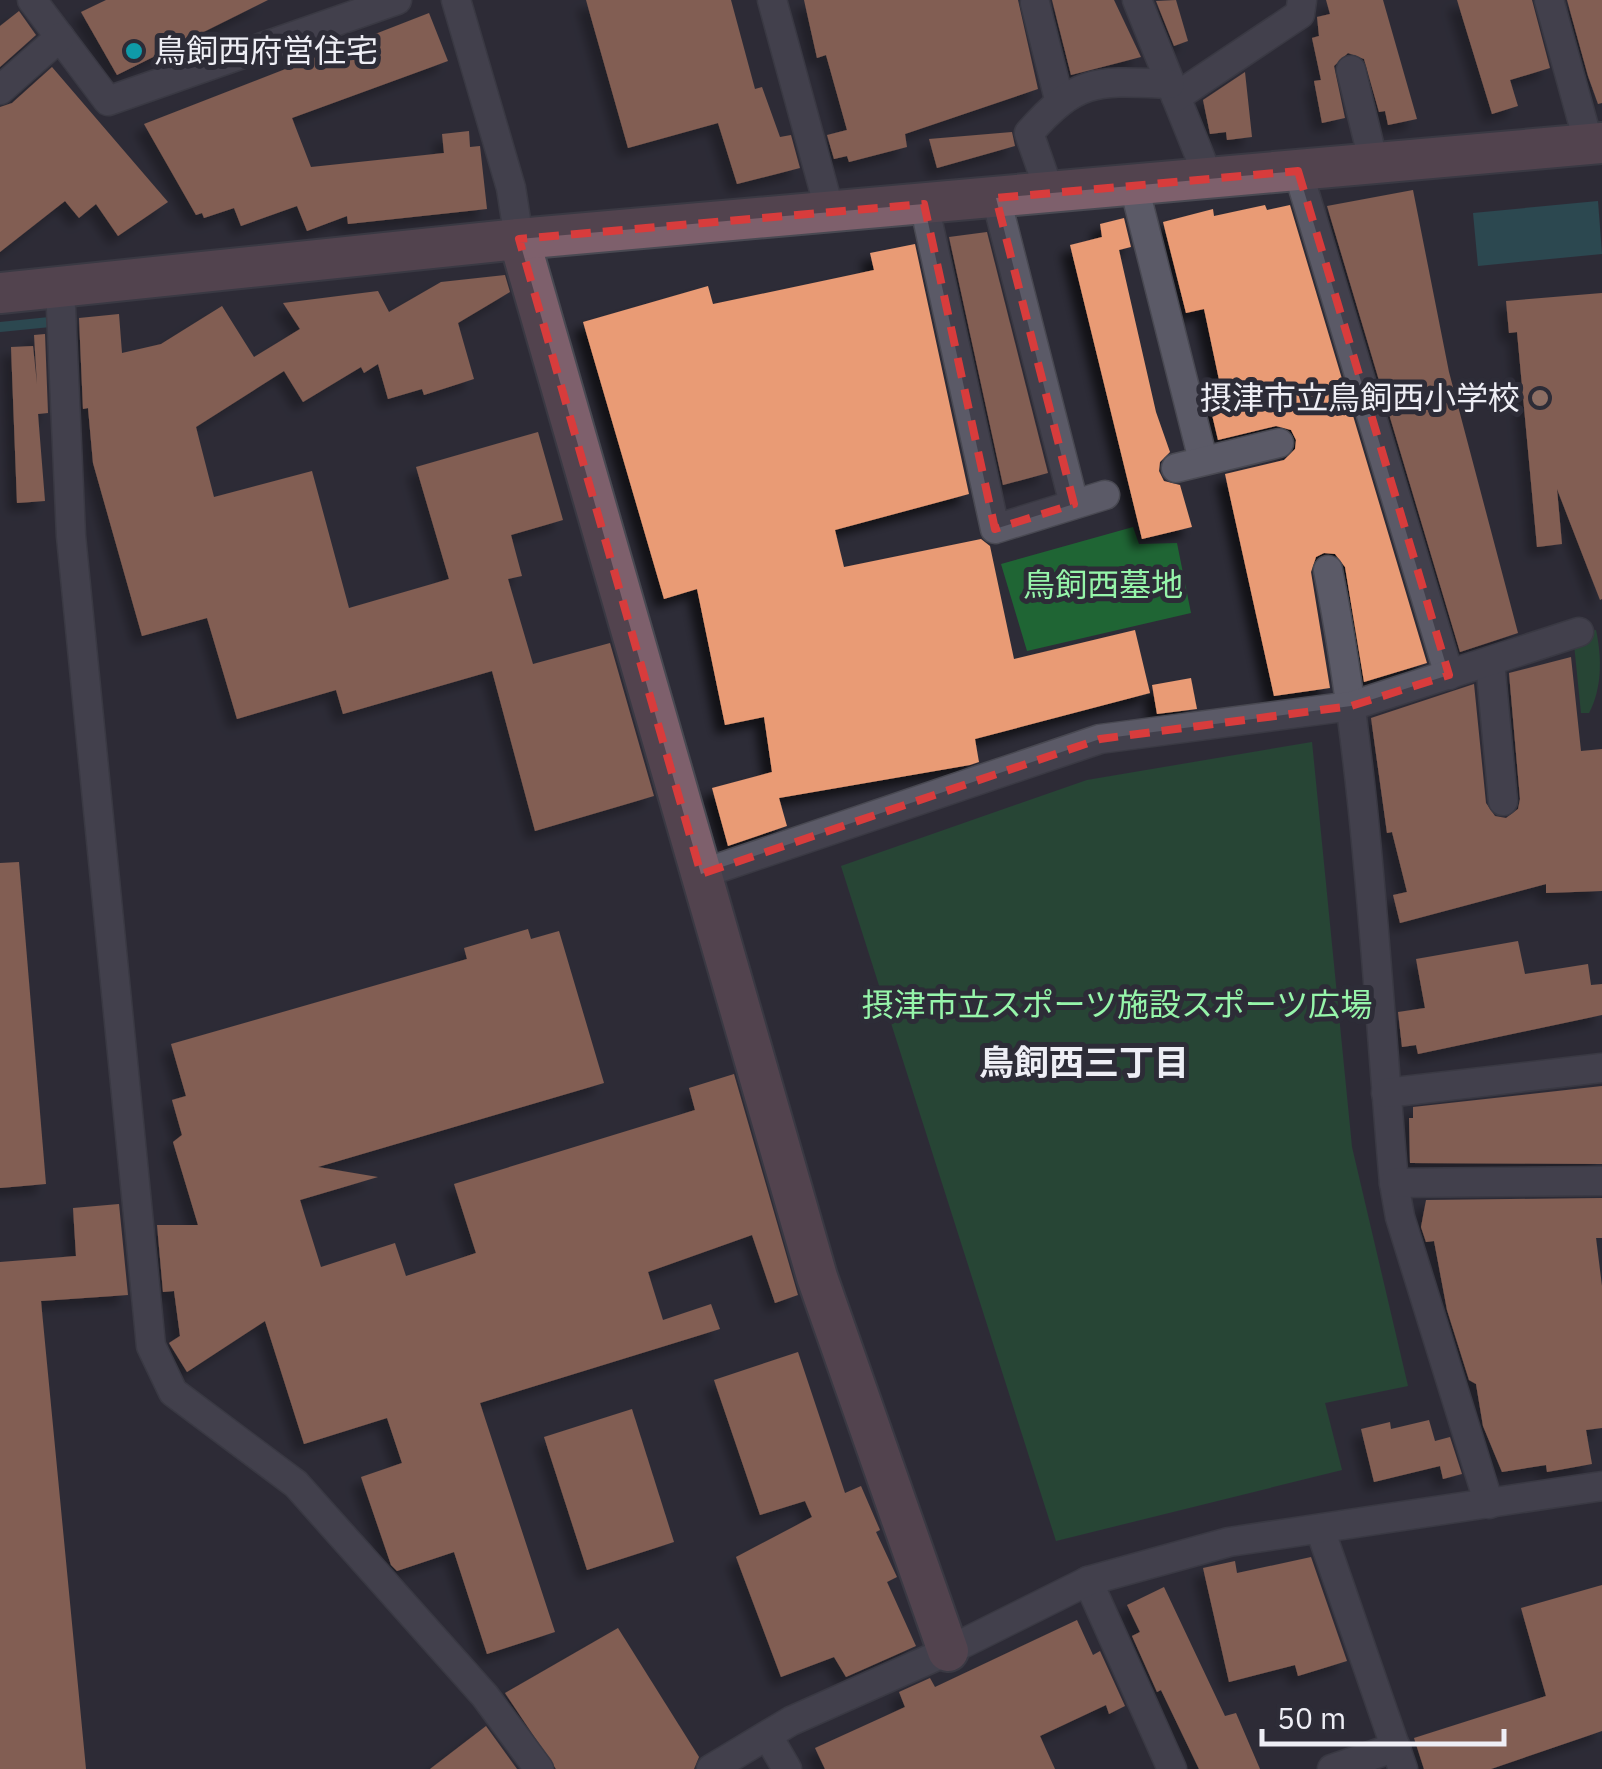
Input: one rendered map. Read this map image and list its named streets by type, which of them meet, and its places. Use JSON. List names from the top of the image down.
{
  "districts": ["鳥飼西三丁目"],
  "parks": ["鳥飼西墓地", "摂津市立スポーツ施設スポーツ広場"],
  "places": ["鳥飼西府営住宅", "摂津市立鳥飼西小学校"],
  "scale_bar": "50 m"
}
